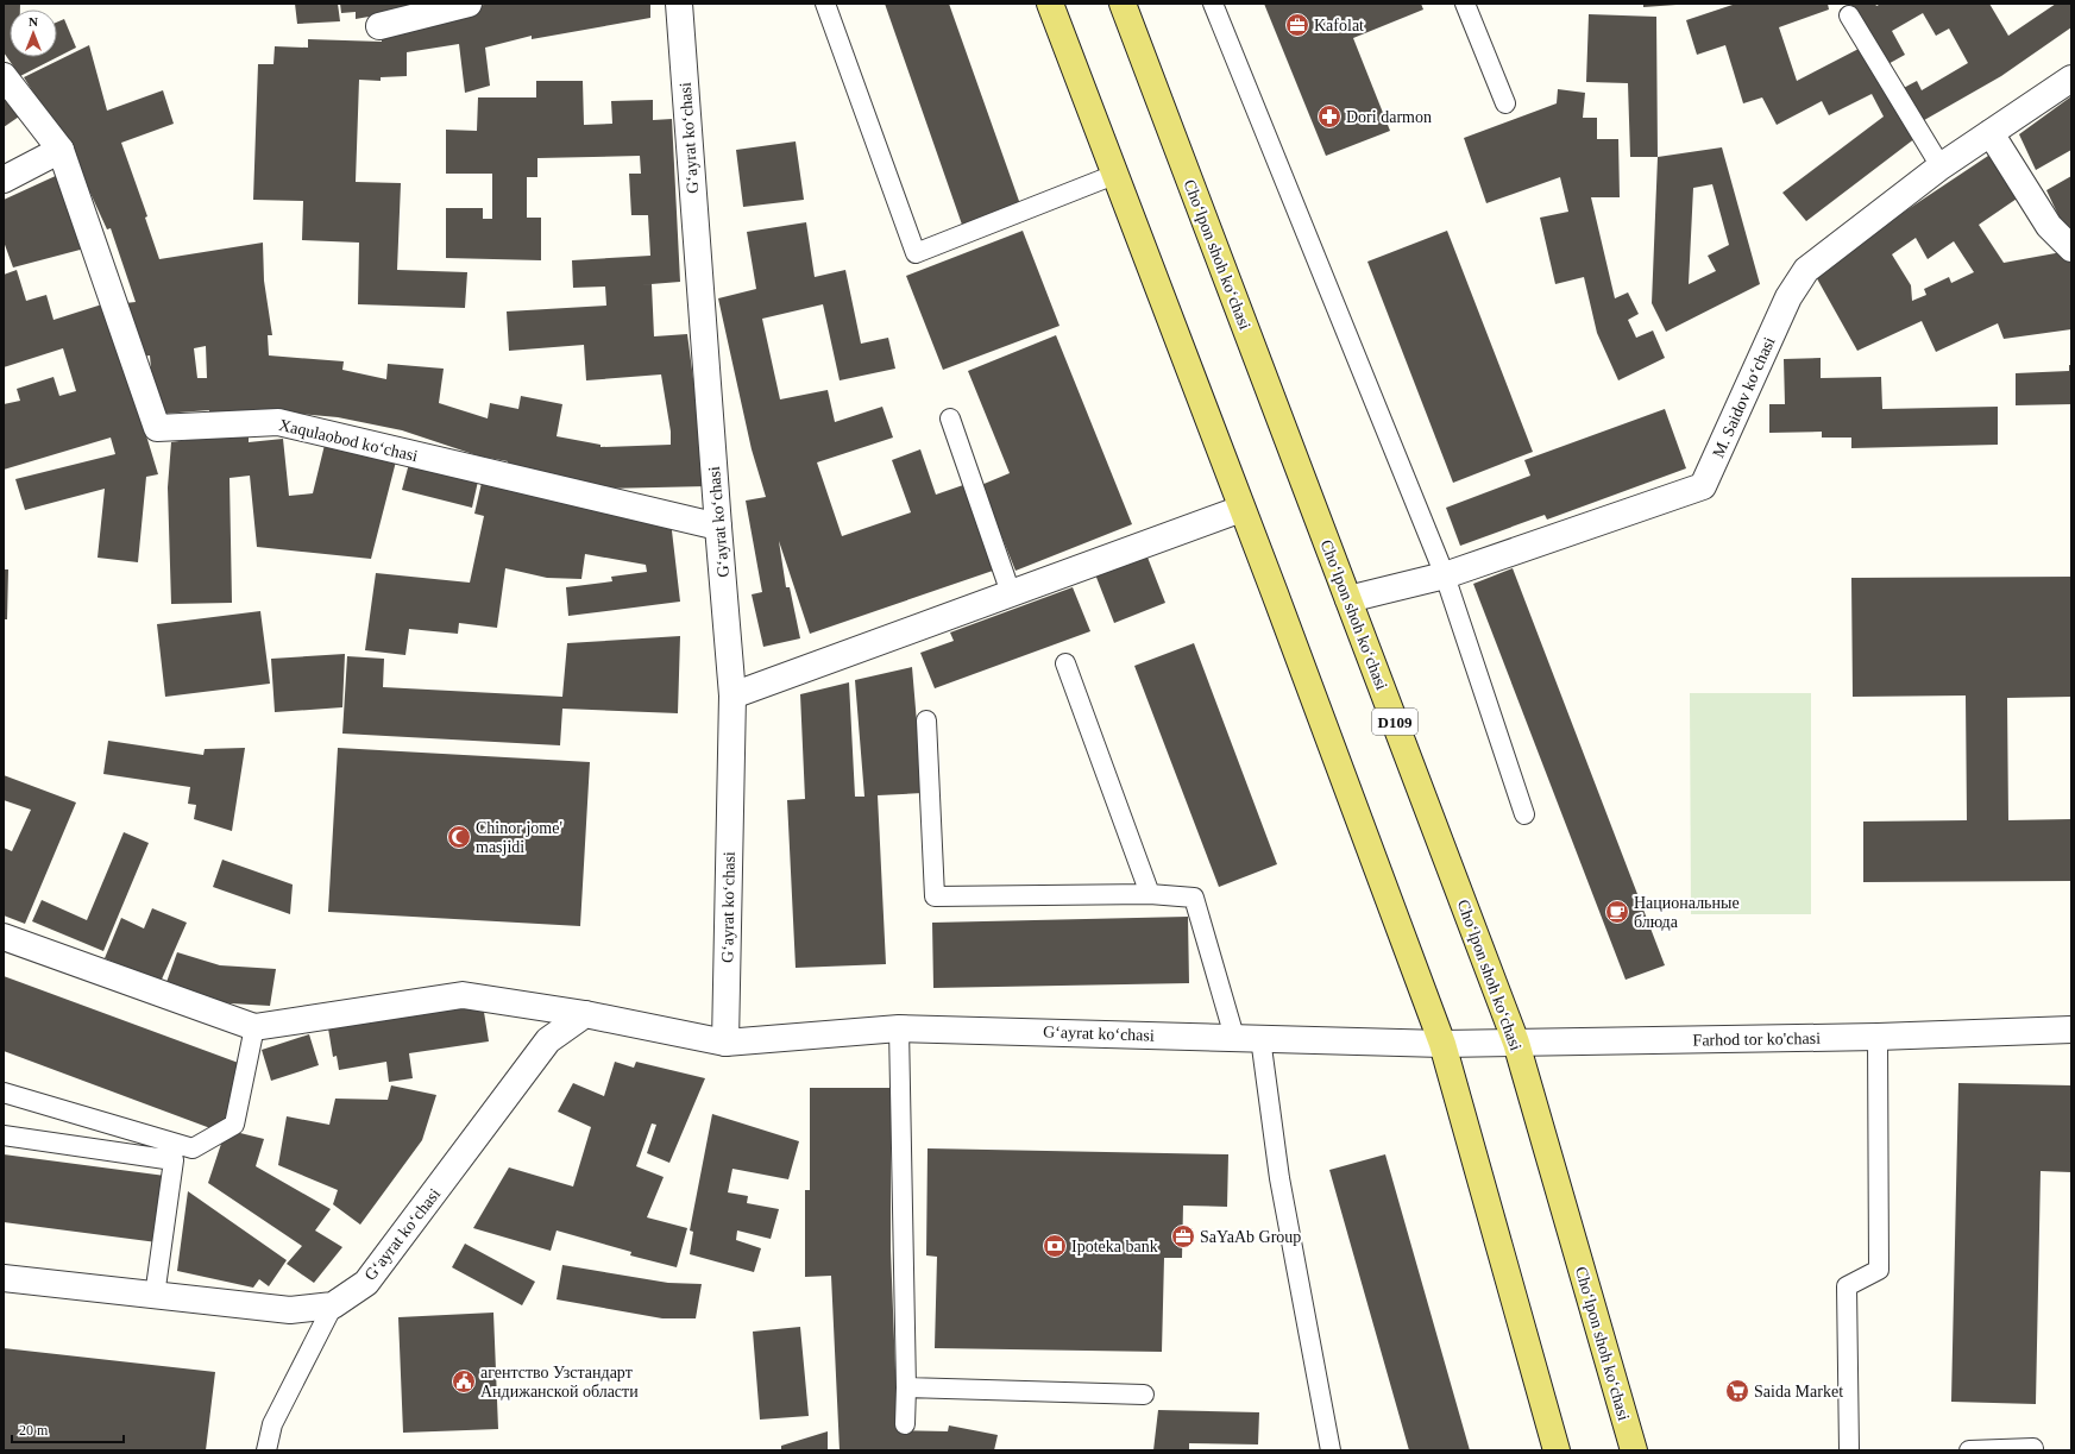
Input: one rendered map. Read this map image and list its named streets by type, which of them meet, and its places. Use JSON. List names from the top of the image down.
{
  "streets": {
    "main road": ["Choʻlpon shoh koʻchasi", "D109"],
    "street": [
      "Gʻayrat koʻchasi",
      "M. Saidov koʻchasi",
      "Xaqulaobod koʻchasi",
      "Farhod tor ko'chasi"
    ]
  },
  "crossings": [
    ["Gʻayrat koʻchasi", "Xaqulaobod koʻchasi"],
    ["Gʻayrat koʻchasi", "Farhod tor ko'chasi"],
    ["Choʻlpon shoh koʻchasi", "M. Saidov koʻchasi"],
    ["Choʻlpon shoh koʻchasi", "Farhod tor ko'chasi"]
  ],
  "places": {
    "office": ["Kafolat", "SaYaAb Group"],
    "pharmacy": ["Dori darmon"],
    "mosque": ["Chinor jome' masjidi"],
    "cafe": ["Национальные блюда"],
    "bank": ["Ipoteka bank"],
    "public building": ["агентство Узстандарт Андижанской области"],
    "supermarket": ["Saida Market"]
  },
  "scale_bar": "20 m",
  "north": "top"
}
